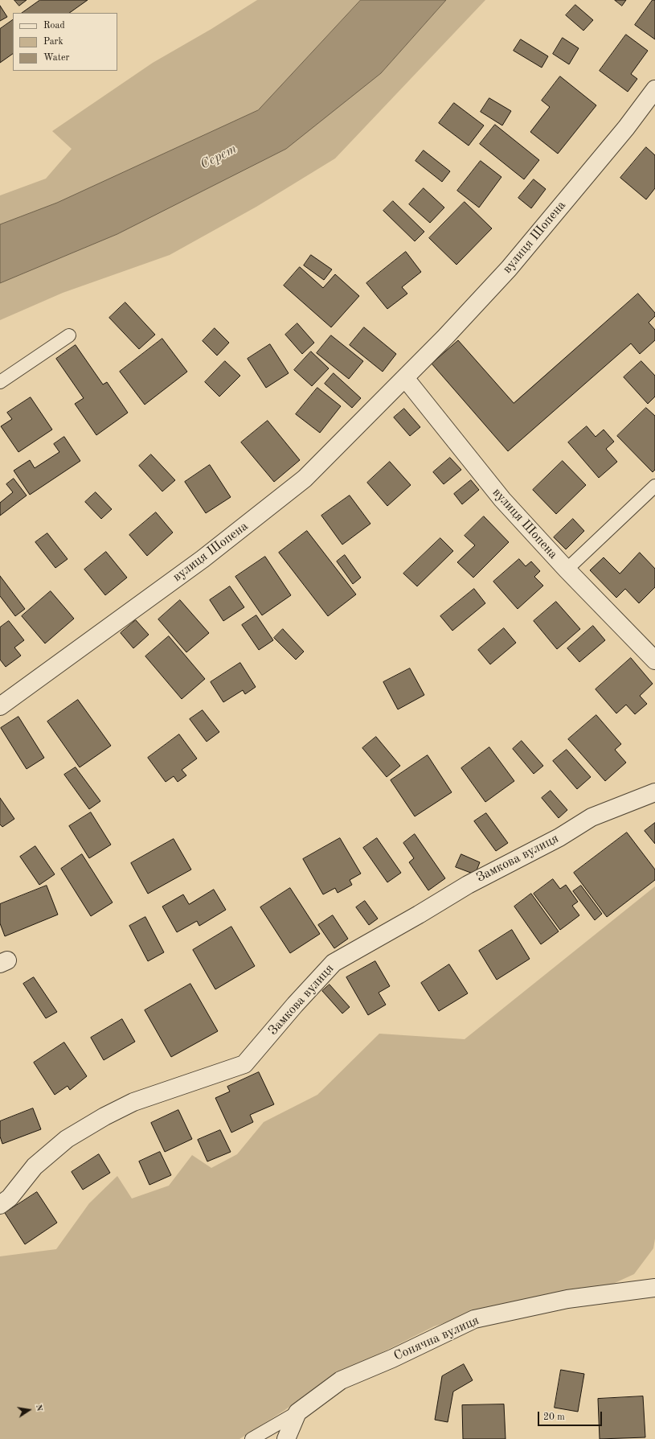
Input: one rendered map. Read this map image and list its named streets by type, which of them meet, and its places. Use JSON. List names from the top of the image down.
{
  "streets": {
    "street": ["вулиця Шопена", "Замкова вулиця", "Сонячна вулиця"]
  },
  "water": ["Серет"],
  "legend": ["Road", "Park", "Water"],
  "scale_bar": "20 m",
  "north": "right"
}
